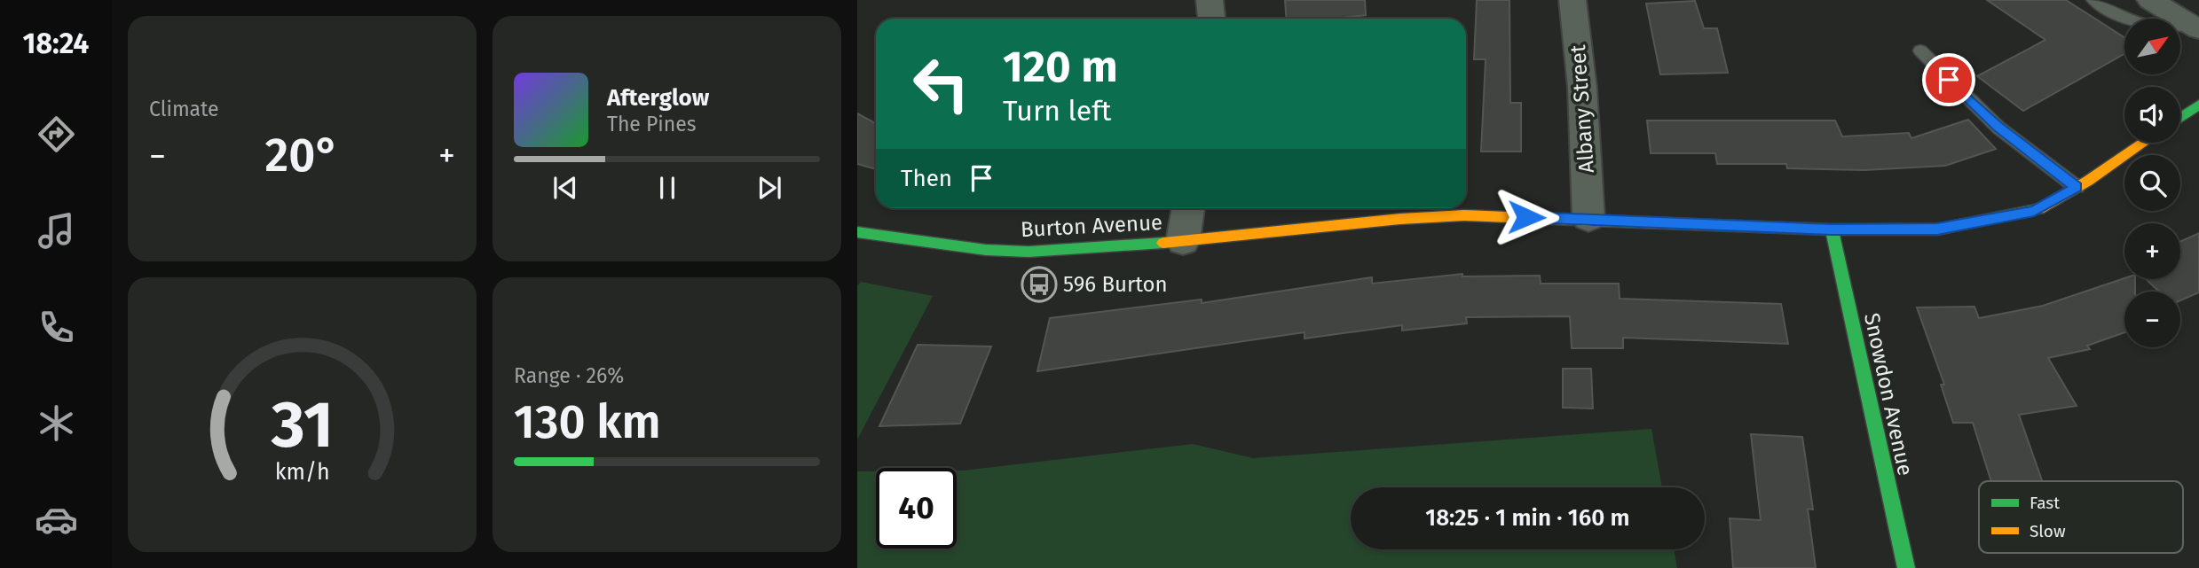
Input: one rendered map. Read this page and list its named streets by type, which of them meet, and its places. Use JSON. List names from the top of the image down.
{
  "streets": {
    "street": ["Albany Street", "Burton Avenue", "Snowdon Avenue"]
  },
  "crossings": [
    ["Albany Street", "Burton Avenue"],
    ["Burton Avenue", "Snowdon Avenue"]
  ],
  "places": {
    "bus stop": ["596 Burton"]
  },
  "legend": ["Fast", "Slow"],
  "north": "top right",
  "page": {
    "tabs": "18:24",
    "tile": [
      "Climate",
      ["Range · 26%", "130 km"]
    ],
    "map_buttons": ["+", "−"],
    "turn": ["120 m", "Turn left"],
    "song": ["Afterglow", "The Pines"],
    "heat": ["−", "20°", "+"],
    "then": "Then",
    "limit": "40",
    "trip": "18:25 · 1 min · 160 m",
    "gauge": ["31", "km/h"]
  }
}
